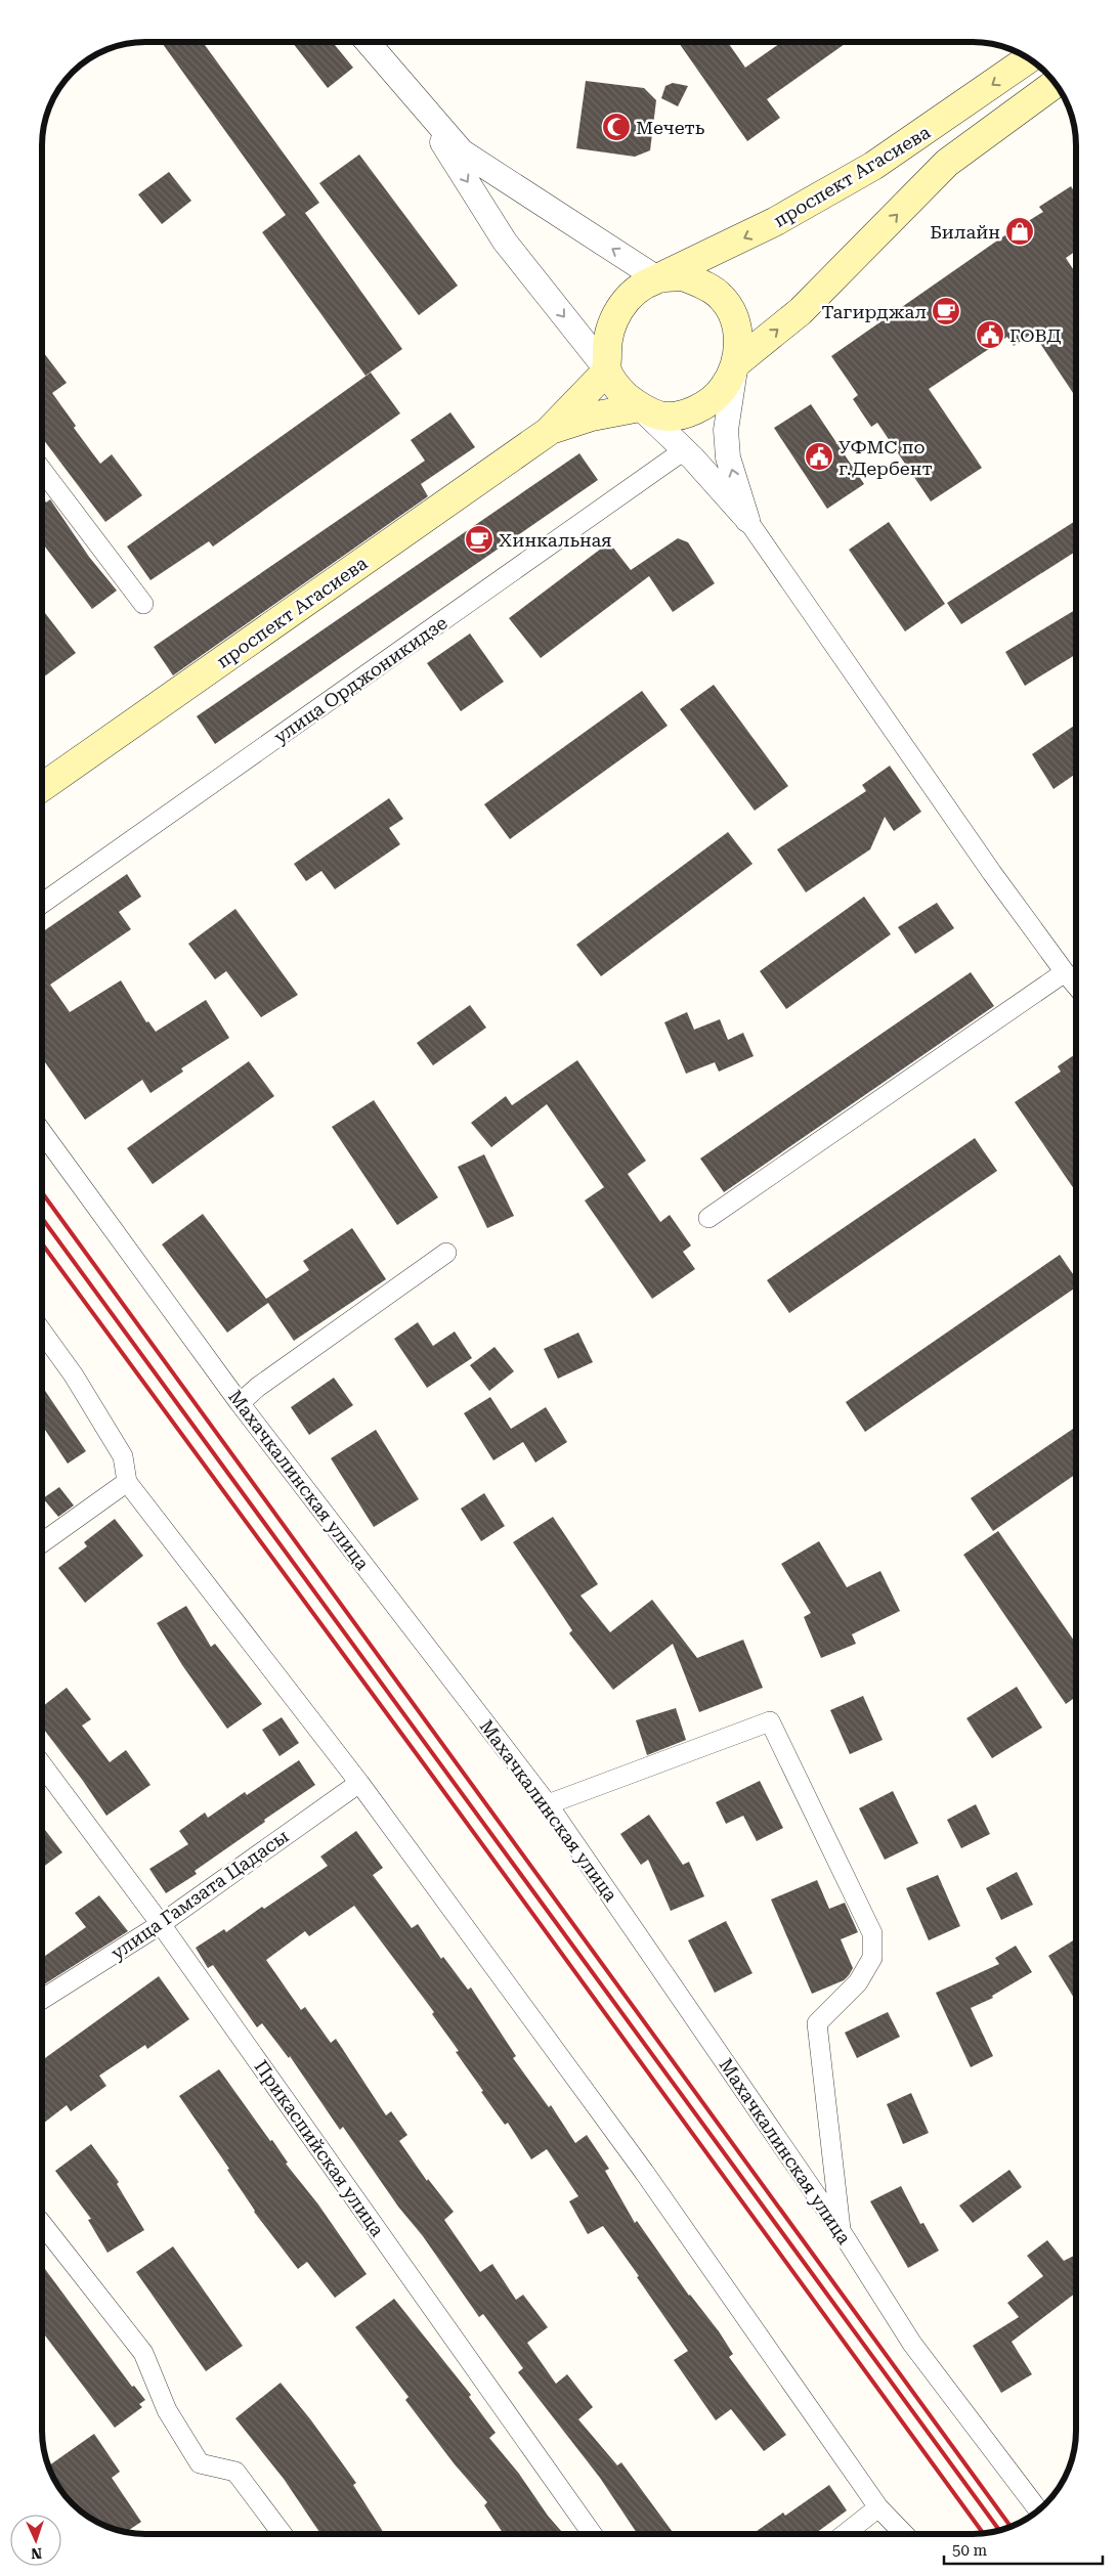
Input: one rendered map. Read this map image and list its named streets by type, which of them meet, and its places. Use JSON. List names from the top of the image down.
{
  "streets": {
    "main road": ["проспект Агасиева"],
    "street": [
      "улица Орджоникидзе",
      "Махачкалинская улица",
      "улица Гамзата Цадасы",
      "Прикаспийская улица"
    ]
  },
  "crossings": [
    ["улица Гамзата Цадасы", "Прикаспийская улица"]
  ],
  "places": {
    "mosque": ["Мечеть"],
    "shop": ["Билайн"],
    "cafe": ["Тагирджал", "Хинкальная"],
    "public building": ["ГОВД", "УФМС по г.Дербент"]
  },
  "scale_bar": "50 m",
  "north": "bottom"
}
